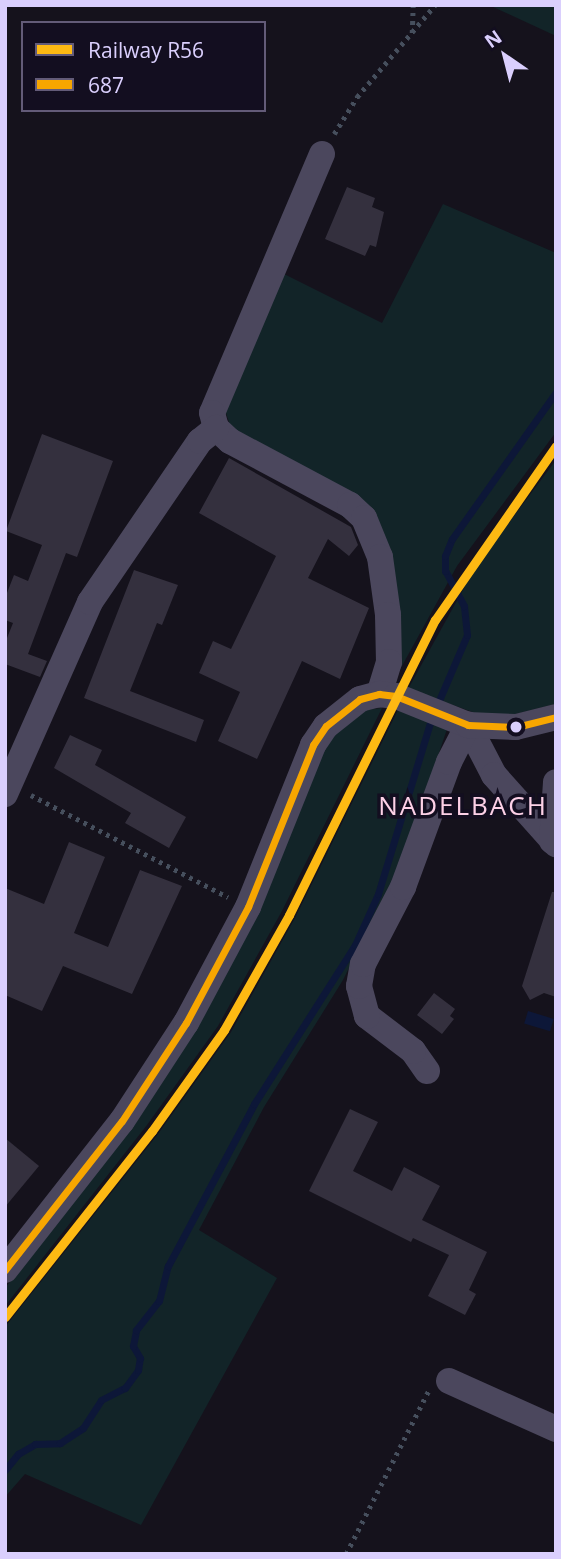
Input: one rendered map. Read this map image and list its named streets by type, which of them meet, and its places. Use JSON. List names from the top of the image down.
{
  "districts": ["NADELBACH"],
  "lines": ["rail line R56", "transit line 687"],
  "legend": ["Railway R56", "687"],
  "north": "top left"
}
